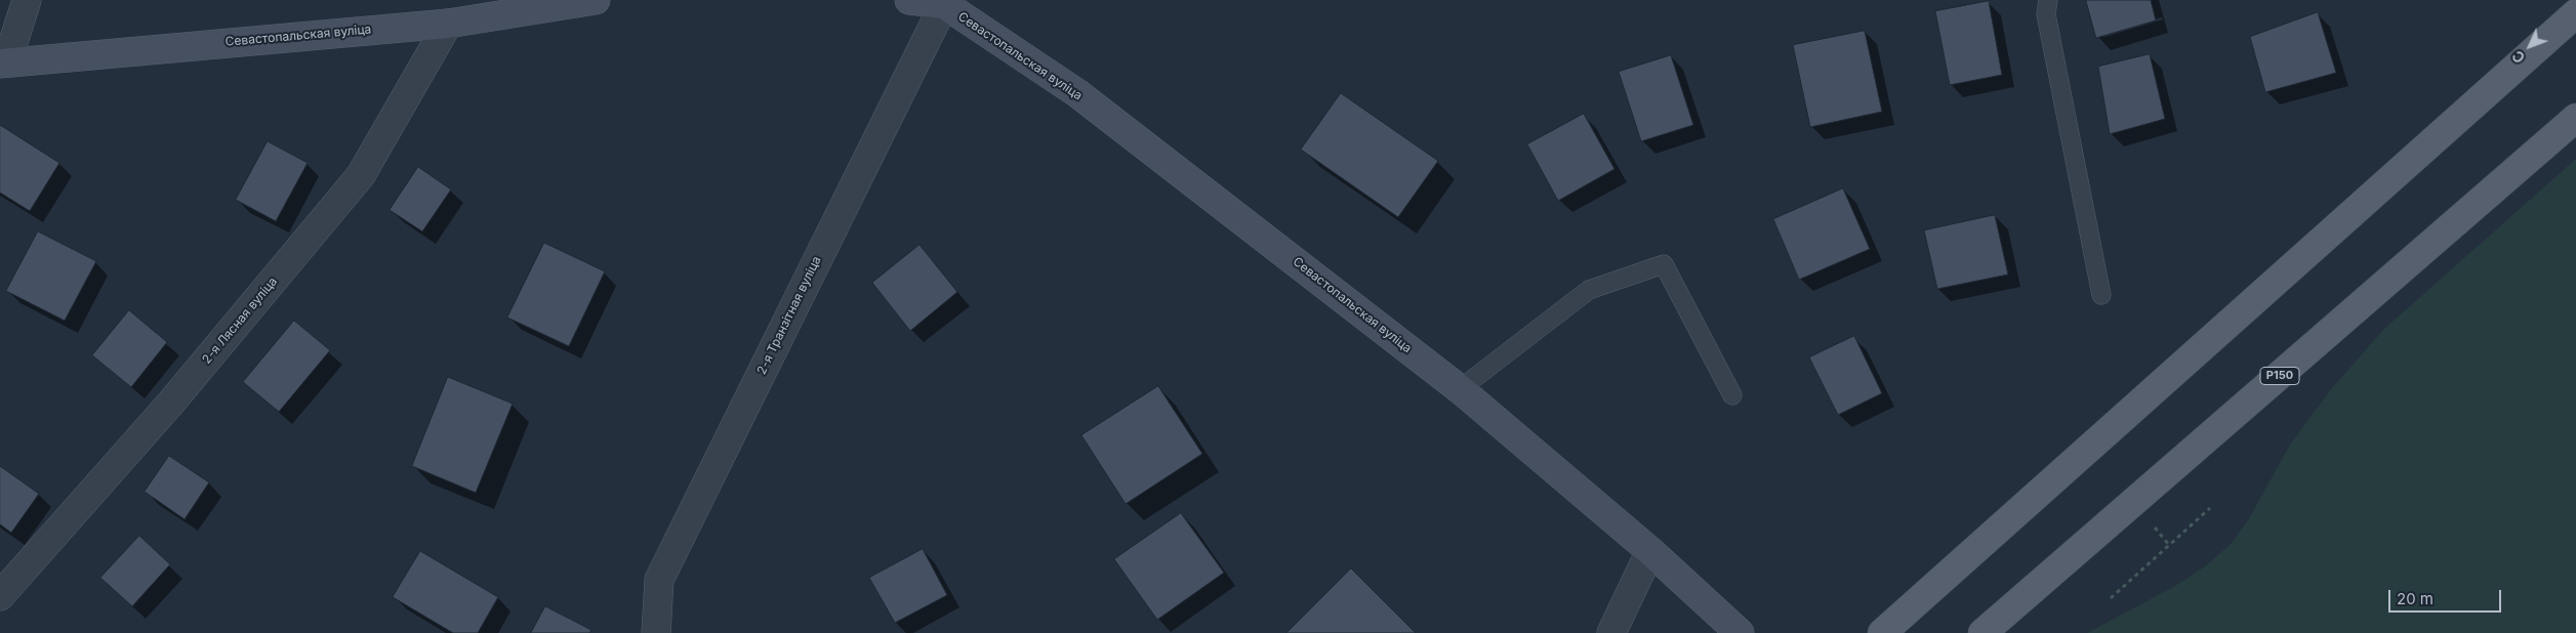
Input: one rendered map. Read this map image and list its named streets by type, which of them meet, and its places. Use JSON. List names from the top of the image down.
{
  "streets": {
    "main road": ["Р150"],
    "street": ["Севастопальская вуліца", "2-я Транзітная вуліца", "2-я Лясная вуліца"]
  },
  "crossings": [
    ["Севастопальская вуліца", "2-я Транзітная вуліца"],
    ["Севастопальская вуліца", "2-я Лясная вуліца"]
  ],
  "scale_bar": "20 m",
  "north": "bottom left"
}
